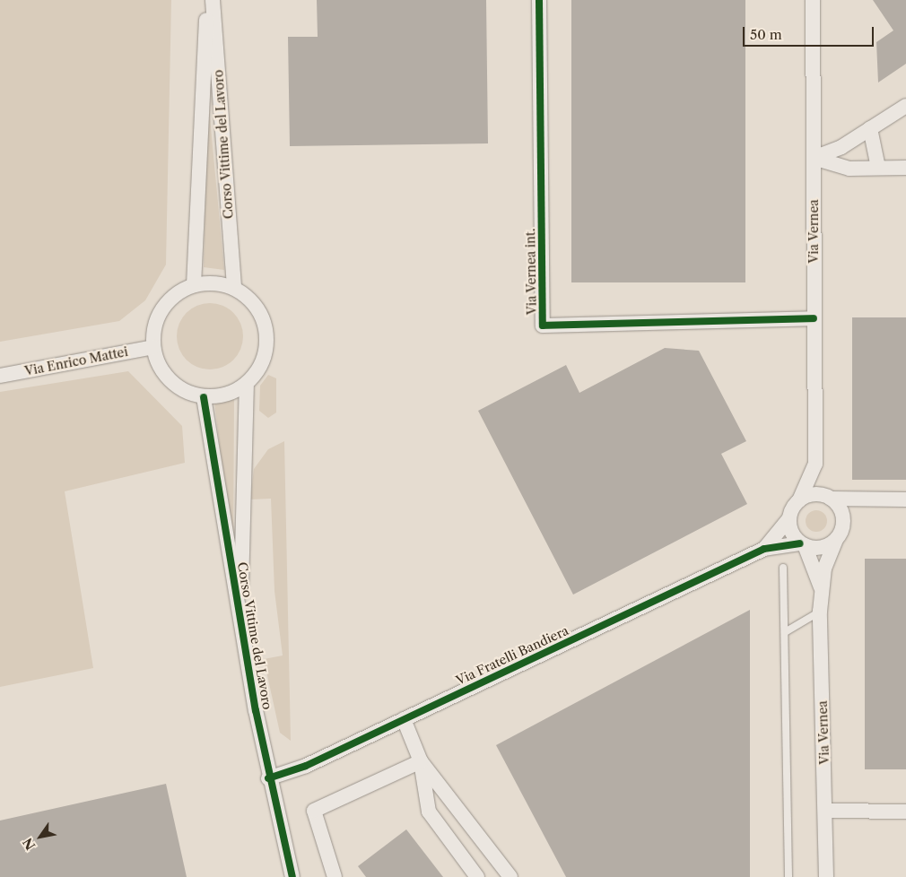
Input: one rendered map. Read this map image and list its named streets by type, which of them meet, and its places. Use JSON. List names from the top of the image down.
{
  "streets": {
    "street": [
      "Corso Vittime del Lavoro",
      "Via Vernea",
      "Via Vernea int.",
      "Via Enrico Mattei",
      "Via Fratelli Bandiera"
    ]
  },
  "crossings": [
    ["Corso Vittime del Lavoro", "Via Enrico Mattei"],
    ["Corso Vittime del Lavoro", "Via Fratelli Bandiera"],
    ["Via Vernea", "Via Vernea int."]
  ],
  "scale_bar": "50 m",
  "north": "bottom left"
}
